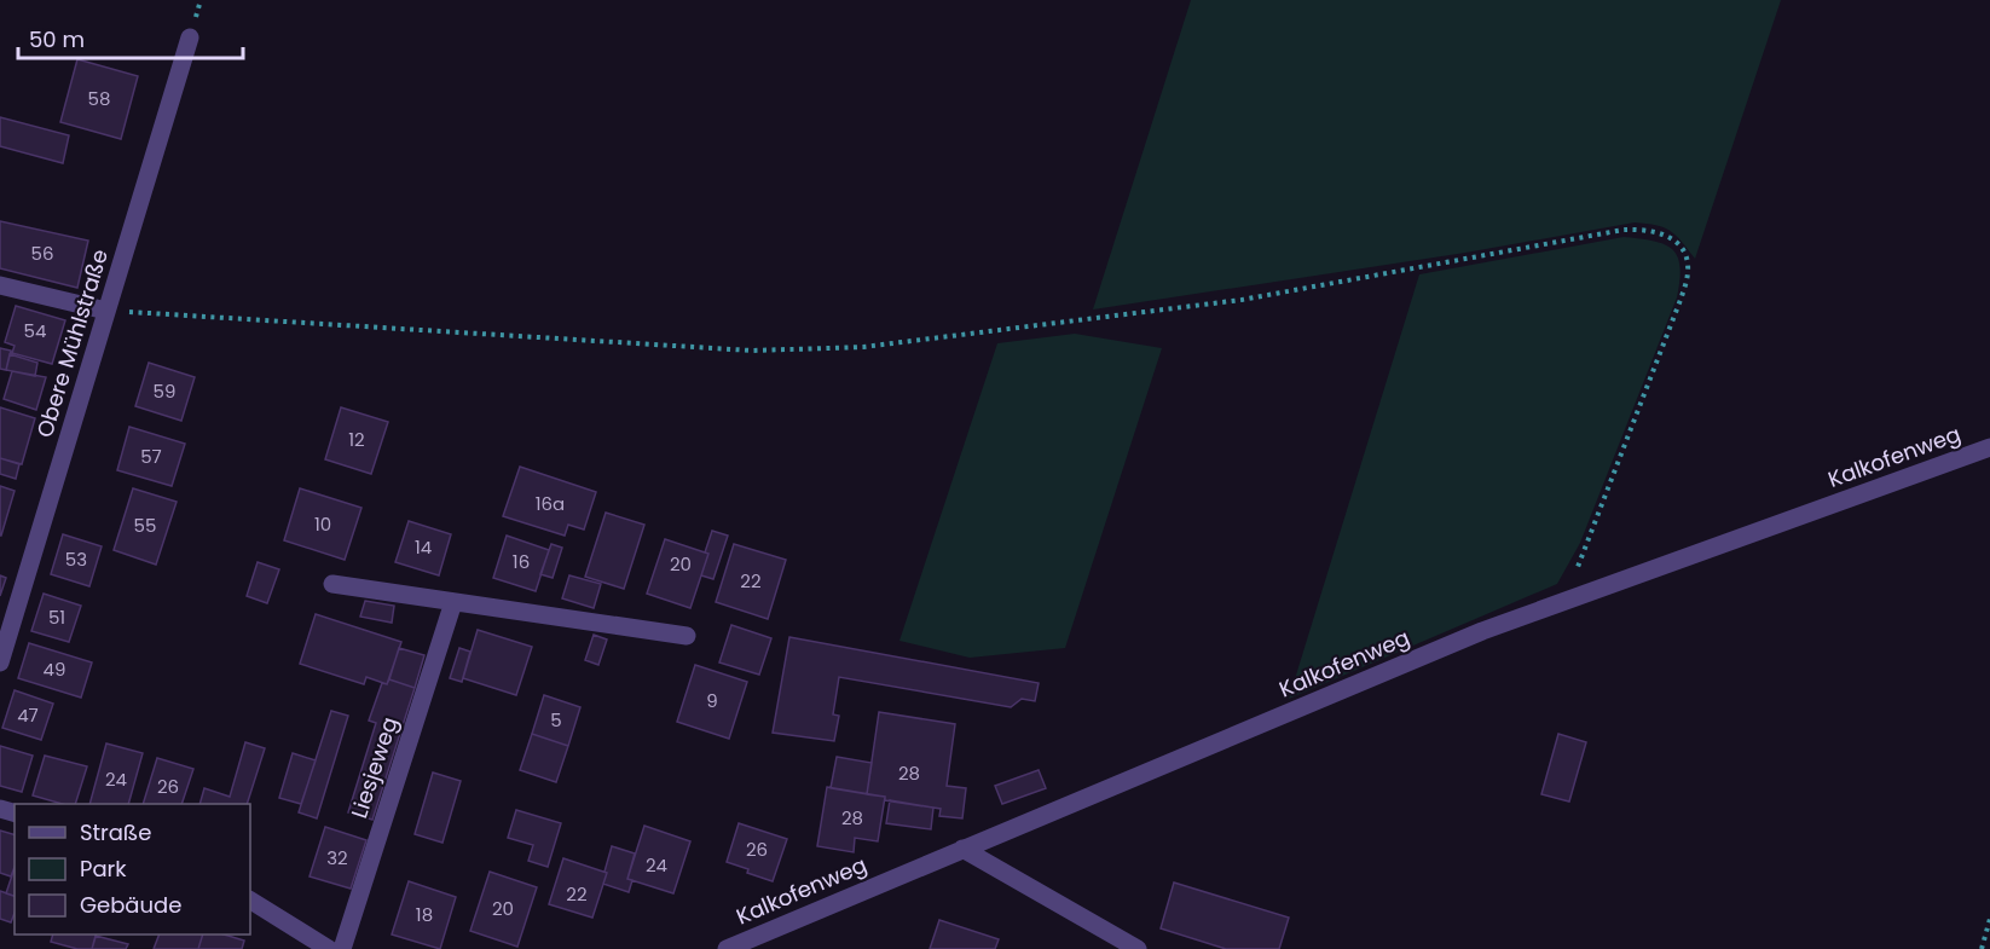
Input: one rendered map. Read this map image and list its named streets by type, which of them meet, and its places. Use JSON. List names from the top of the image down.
{
  "streets": {
    "street": ["Obere Mühlstraße", "Kalkofenweg", "Liesjeweg"]
  },
  "house_numbers": [
    "58",
    "56",
    "54",
    "59",
    "12",
    "57",
    "16a",
    "10",
    "55",
    "14",
    "53",
    "16",
    "20",
    "22",
    "51",
    "49",
    "9",
    "47",
    "5",
    "28",
    "24",
    "26",
    "28",
    "26",
    "32",
    "24",
    "22",
    "20",
    "18"
  ],
  "legend": ["Straße", "Park", "Gebäude"],
  "scale_bar": "50 m"
}
